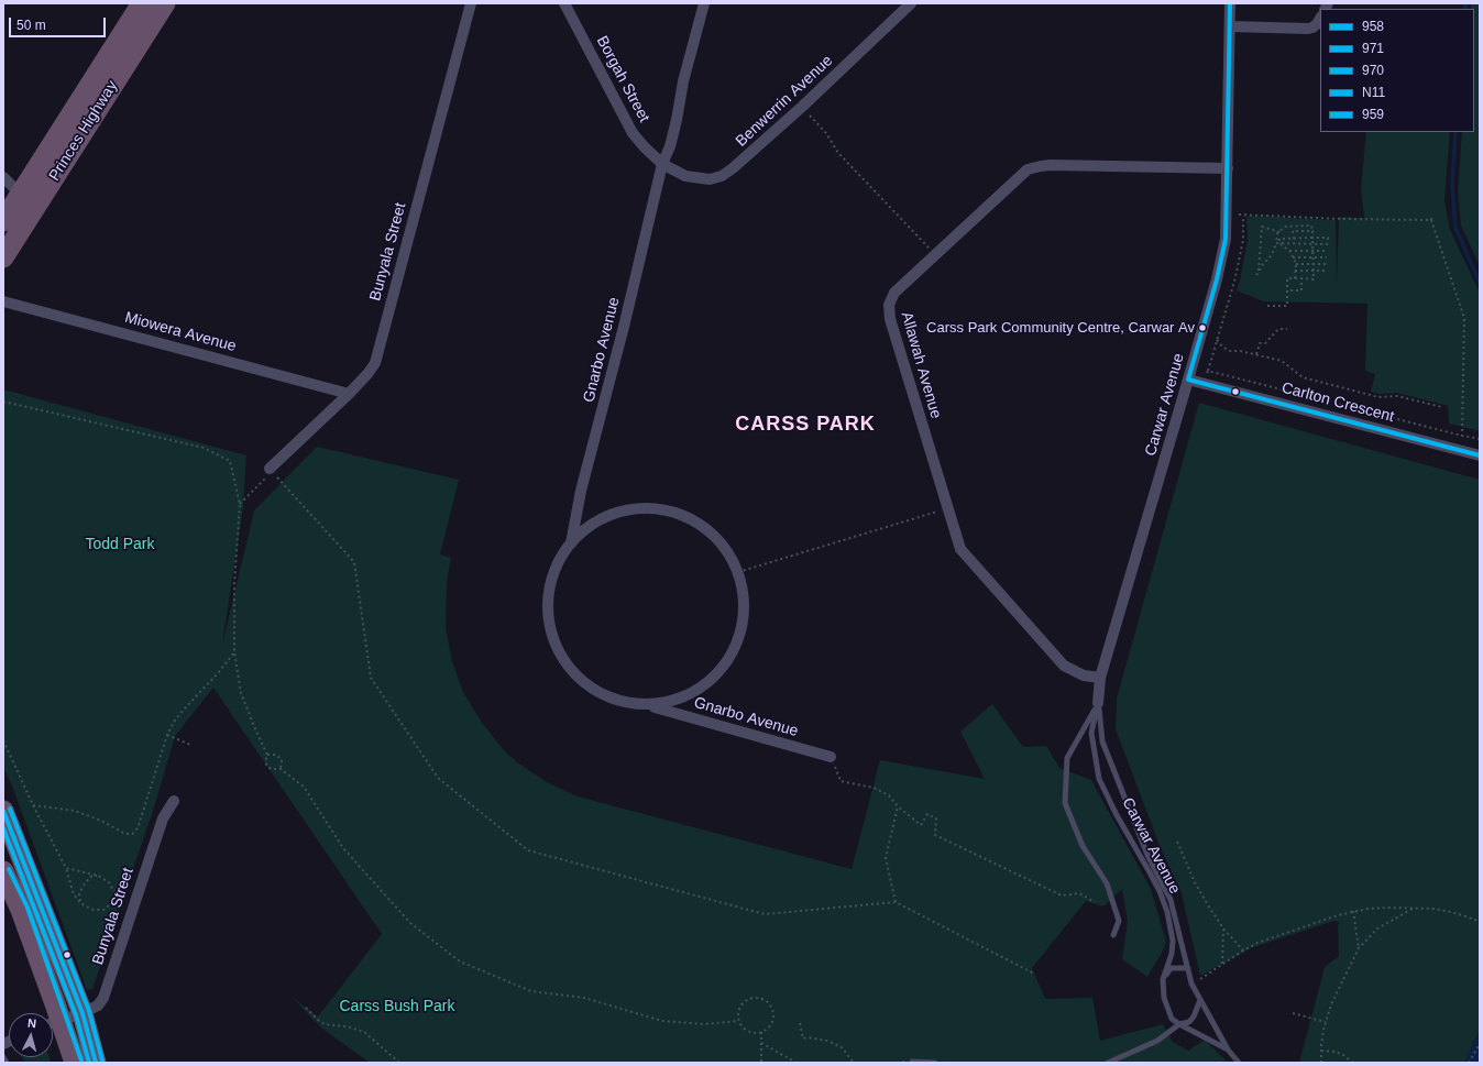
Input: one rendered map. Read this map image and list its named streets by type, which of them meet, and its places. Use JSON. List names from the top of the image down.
{
  "streets": {
    "highway": ["Princes Highway"],
    "street": [
      "Borgah Street",
      "Benwerrin Avenue",
      "Bunyala Street",
      "Miowera Avenue",
      "Gnarbo Avenue",
      "Allawah Avenue",
      "Carlton Crescent",
      "Carwar Avenue"
    ]
  },
  "crossings": [
    ["Borgah Street", "Benwerrin Avenue"],
    ["Borgah Street", "Gnarbo Avenue"],
    ["Benwerrin Avenue", "Gnarbo Avenue"],
    ["Bunyala Street", "Miowera Avenue"],
    ["Allawah Avenue", "Carwar Avenue"],
    ["Carlton Crescent", "Carwar Avenue"]
  ],
  "districts": ["CARSS PARK"],
  "parks": ["Todd Park", "Carss Bush Park"],
  "places": ["Carss Park Community Centre, Carwar Av"],
  "lines": [
    "transit line 958",
    "transit line N11",
    "transit line 971",
    "transit line 970",
    "transit line 959"
  ],
  "legend": [
    "958",
    "971",
    "970",
    "N11",
    "959"
  ],
  "scale_bar": "50 m",
  "north": "top"
}
